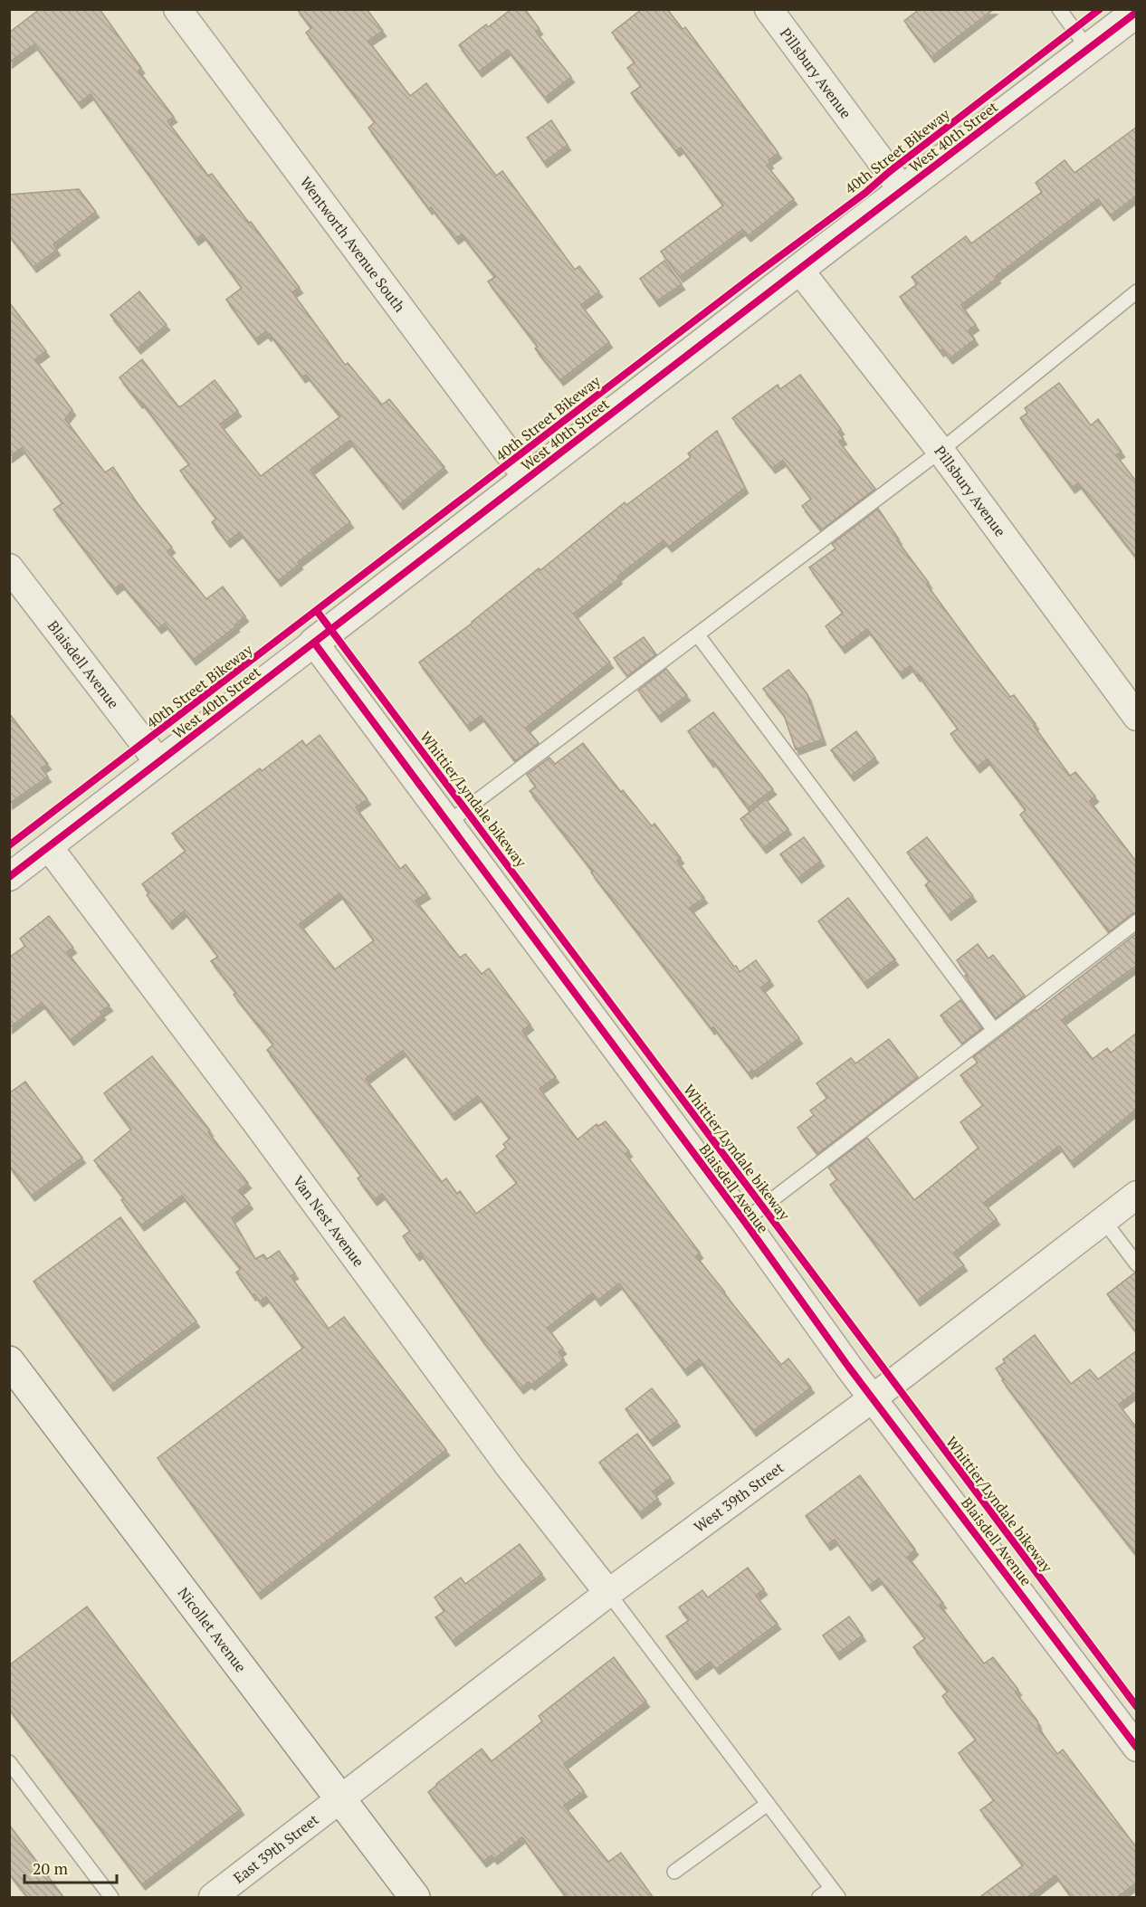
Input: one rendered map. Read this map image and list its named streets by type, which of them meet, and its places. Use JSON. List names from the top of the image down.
{
  "streets": {
    "street": [
      "Pillsbury Avenue",
      "West 40th Street",
      "Wentworth Avenue South",
      "Blaisdell Avenue",
      "Van Nest Avenue",
      "West 39th Street",
      "Nicollet Avenue",
      "East 39th Street"
    ],
    "cycle path": ["40th Street Bikeway", "Whittier/Lyndale bikeway"]
  },
  "crossings": [
    ["Pillsbury Avenue", "West 40th Street"],
    ["West 40th Street", "Wentworth Avenue South"],
    ["West 40th Street", "Blaisdell Avenue"],
    ["West 40th Street", "Van Nest Avenue"],
    ["Blaisdell Avenue", "West 39th Street"],
    ["Van Nest Avenue", "West 39th Street"],
    ["West 39th Street", "Nicollet Avenue"],
    ["West 39th Street", "East 39th Street"],
    ["Nicollet Avenue", "East 39th Street"]
  ],
  "scale_bar": "20 m"
}
